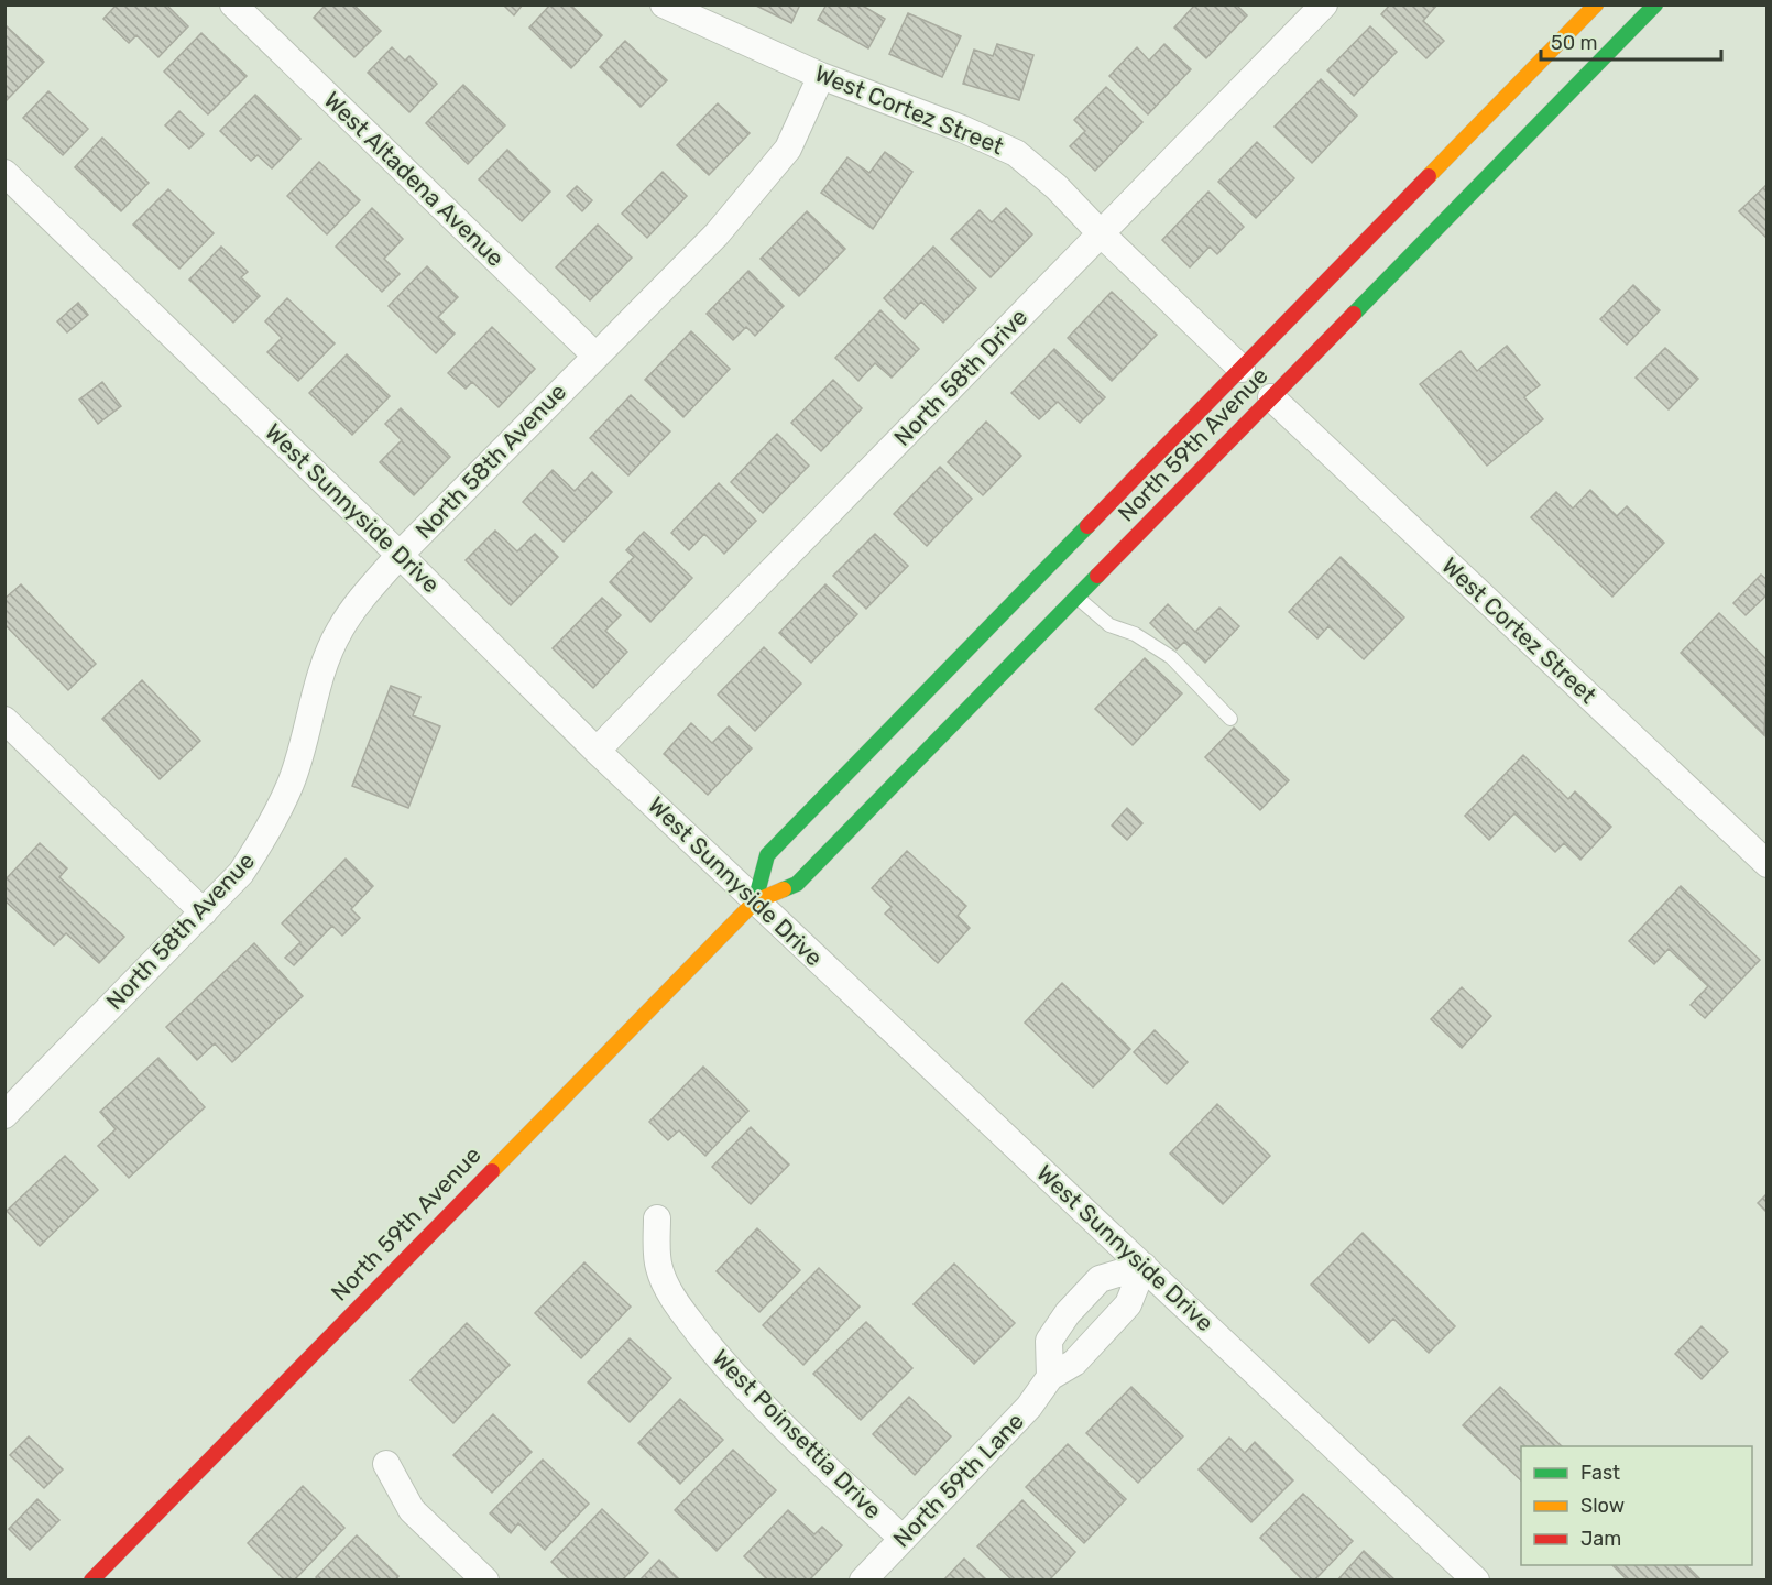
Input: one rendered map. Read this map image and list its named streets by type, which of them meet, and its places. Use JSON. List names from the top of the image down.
{
  "streets": {
    "main road": ["North 59th Avenue"],
    "street": [
      "West Cortez Street",
      "West Altadena Avenue",
      "North 58th Drive",
      "North 58th Avenue",
      "West Sunnyside Drive",
      "West Poinsettia Drive",
      "North 59th Lane"
    ]
  },
  "crossings": [
    ["West Cortez Street", "North 58th Drive"],
    ["West Cortez Street", "North 59th Avenue"],
    ["West Cortez Street", "North 58th Avenue"],
    ["West Altadena Avenue", "North 58th Avenue"],
    ["North 58th Drive", "West Sunnyside Drive"],
    ["North 59th Avenue", "West Sunnyside Drive"],
    ["North 58th Avenue", "West Sunnyside Drive"],
    ["West Sunnyside Drive", "North 59th Lane"],
    ["West Poinsettia Drive", "North 59th Lane"]
  ],
  "legend": ["Fast", "Slow", "Jam"],
  "scale_bar": "50 m"
}
